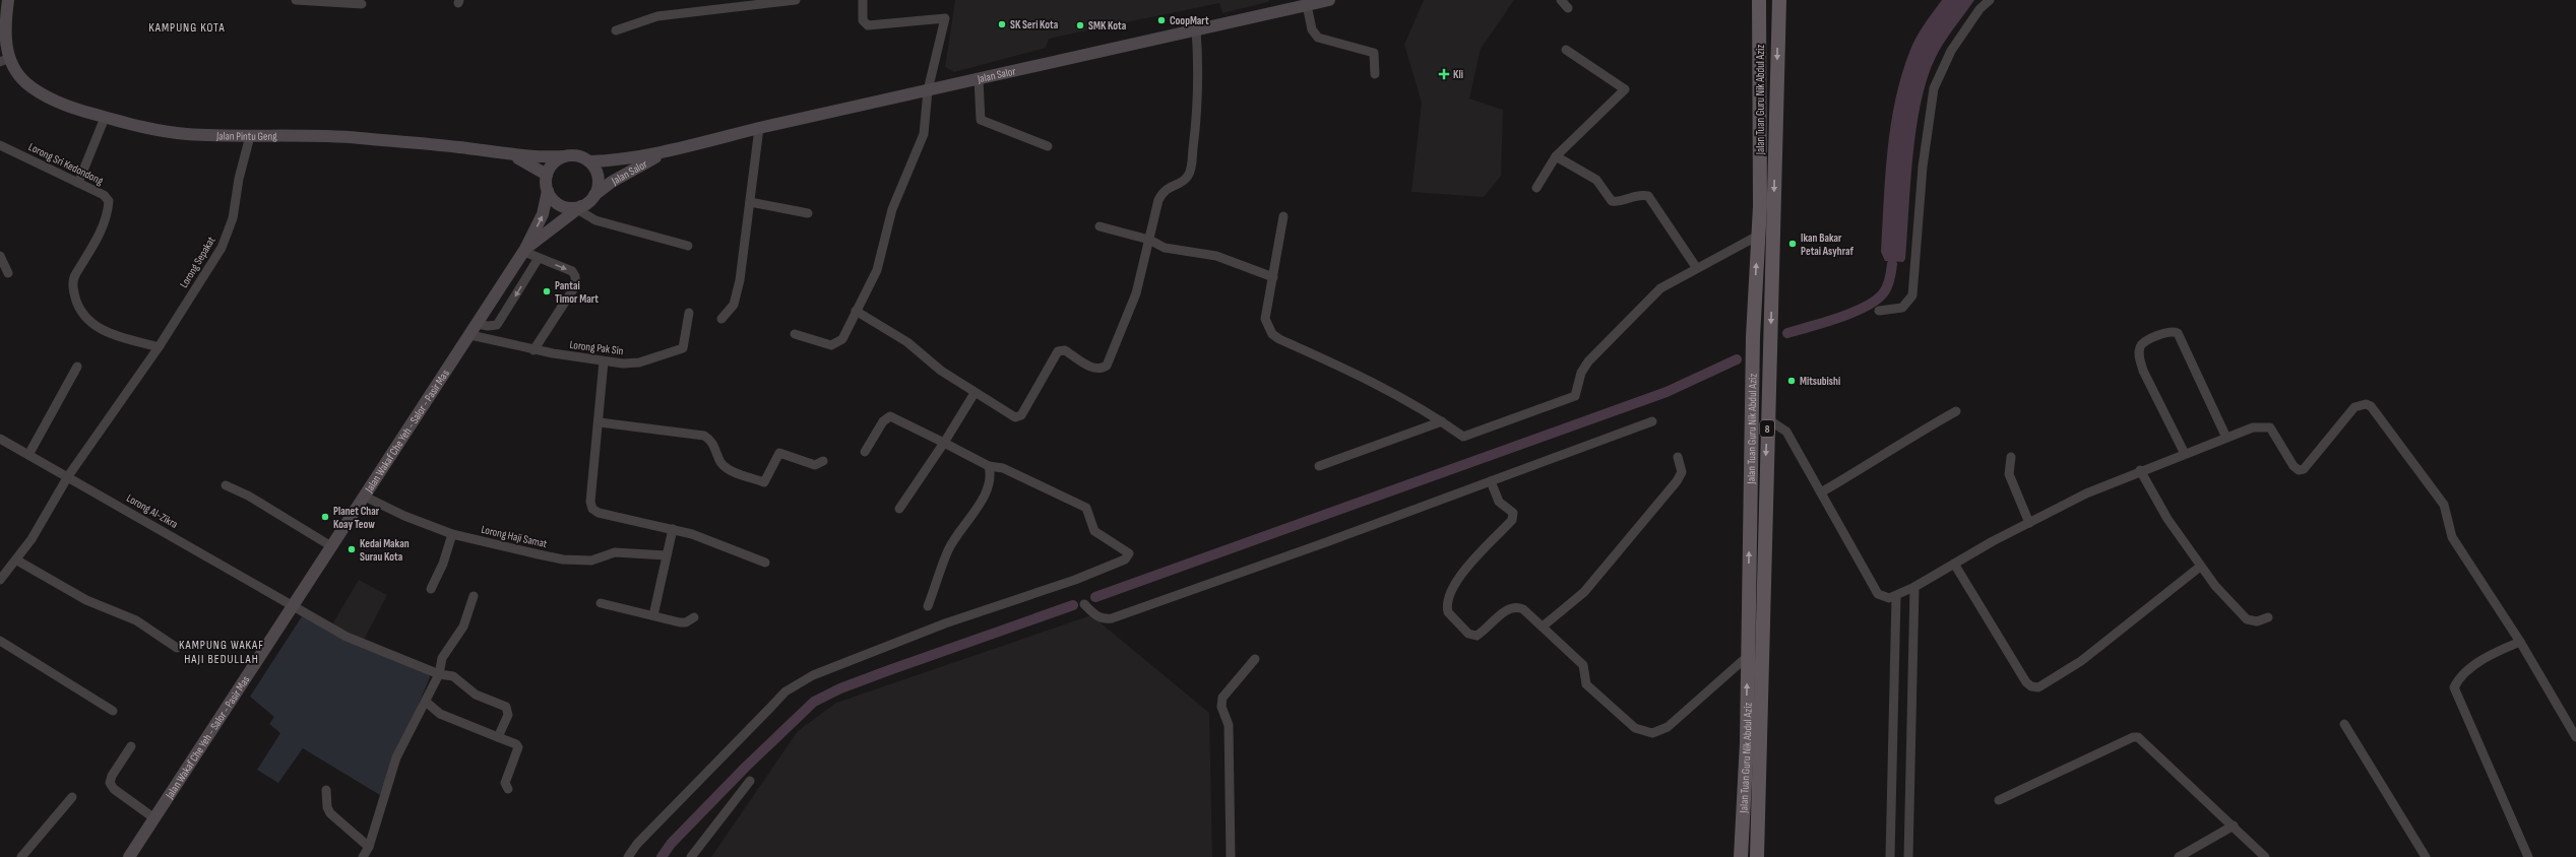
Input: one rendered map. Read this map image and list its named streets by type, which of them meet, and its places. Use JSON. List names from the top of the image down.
{
  "streets": {
    "main road": [
      "Jalan Salor",
      "Jalan Tuan Guru Nik Abdul Aziz",
      "Jalan Pintu Geng",
      "8",
      "Jalan Wakaf Che Yeh - Salor - Pasir Mas"
    ],
    "street": [
      "Lorong Sri Kedondong",
      "Lorong Sepakat",
      "Lorong Pak Sin",
      "Lorong Al-Zikra",
      "Lorong Haji Samat"
    ]
  },
  "crossings": [
    ["Jalan Salor", "Jalan Pintu Geng"],
    ["Jalan Salor", "Jalan Wakaf Che Yeh - Salor - Pasir Mas"],
    ["Jalan Pintu Geng", "Lorong Sepakat"],
    ["Jalan Pintu Geng", "Jalan Wakaf Che Yeh - Salor - Pasir Mas"],
    ["Lorong Sri Kedondong", "Lorong Sepakat"],
    ["Lorong Sepakat", "Lorong Al-Zikra"],
    ["Lorong Pak Sin", "Jalan Wakaf Che Yeh - Salor - Pasir Mas"],
    ["Jalan Wakaf Che Yeh - Salor - Pasir Mas", "Lorong Al-Zikra"],
    ["Jalan Wakaf Che Yeh - Salor - Pasir Mas", "Lorong Haji Samat"]
  ],
  "districts": ["KAMPUNG KOTA", "KAMPUNG WAKAF HAJI BEDULLAH"],
  "places": {
    "other": [
      "CoopMart",
      "SK Seri Kota",
      "SMK Kota",
      "Ikan Bakar Petai Asyhraf",
      "Pantai Timor Mart",
      "Mitsubishi",
      "Planet Char Koay Teow",
      "Kedai Makan Surau Kota"
    ],
    "health": ["Kli"]
  }
}
